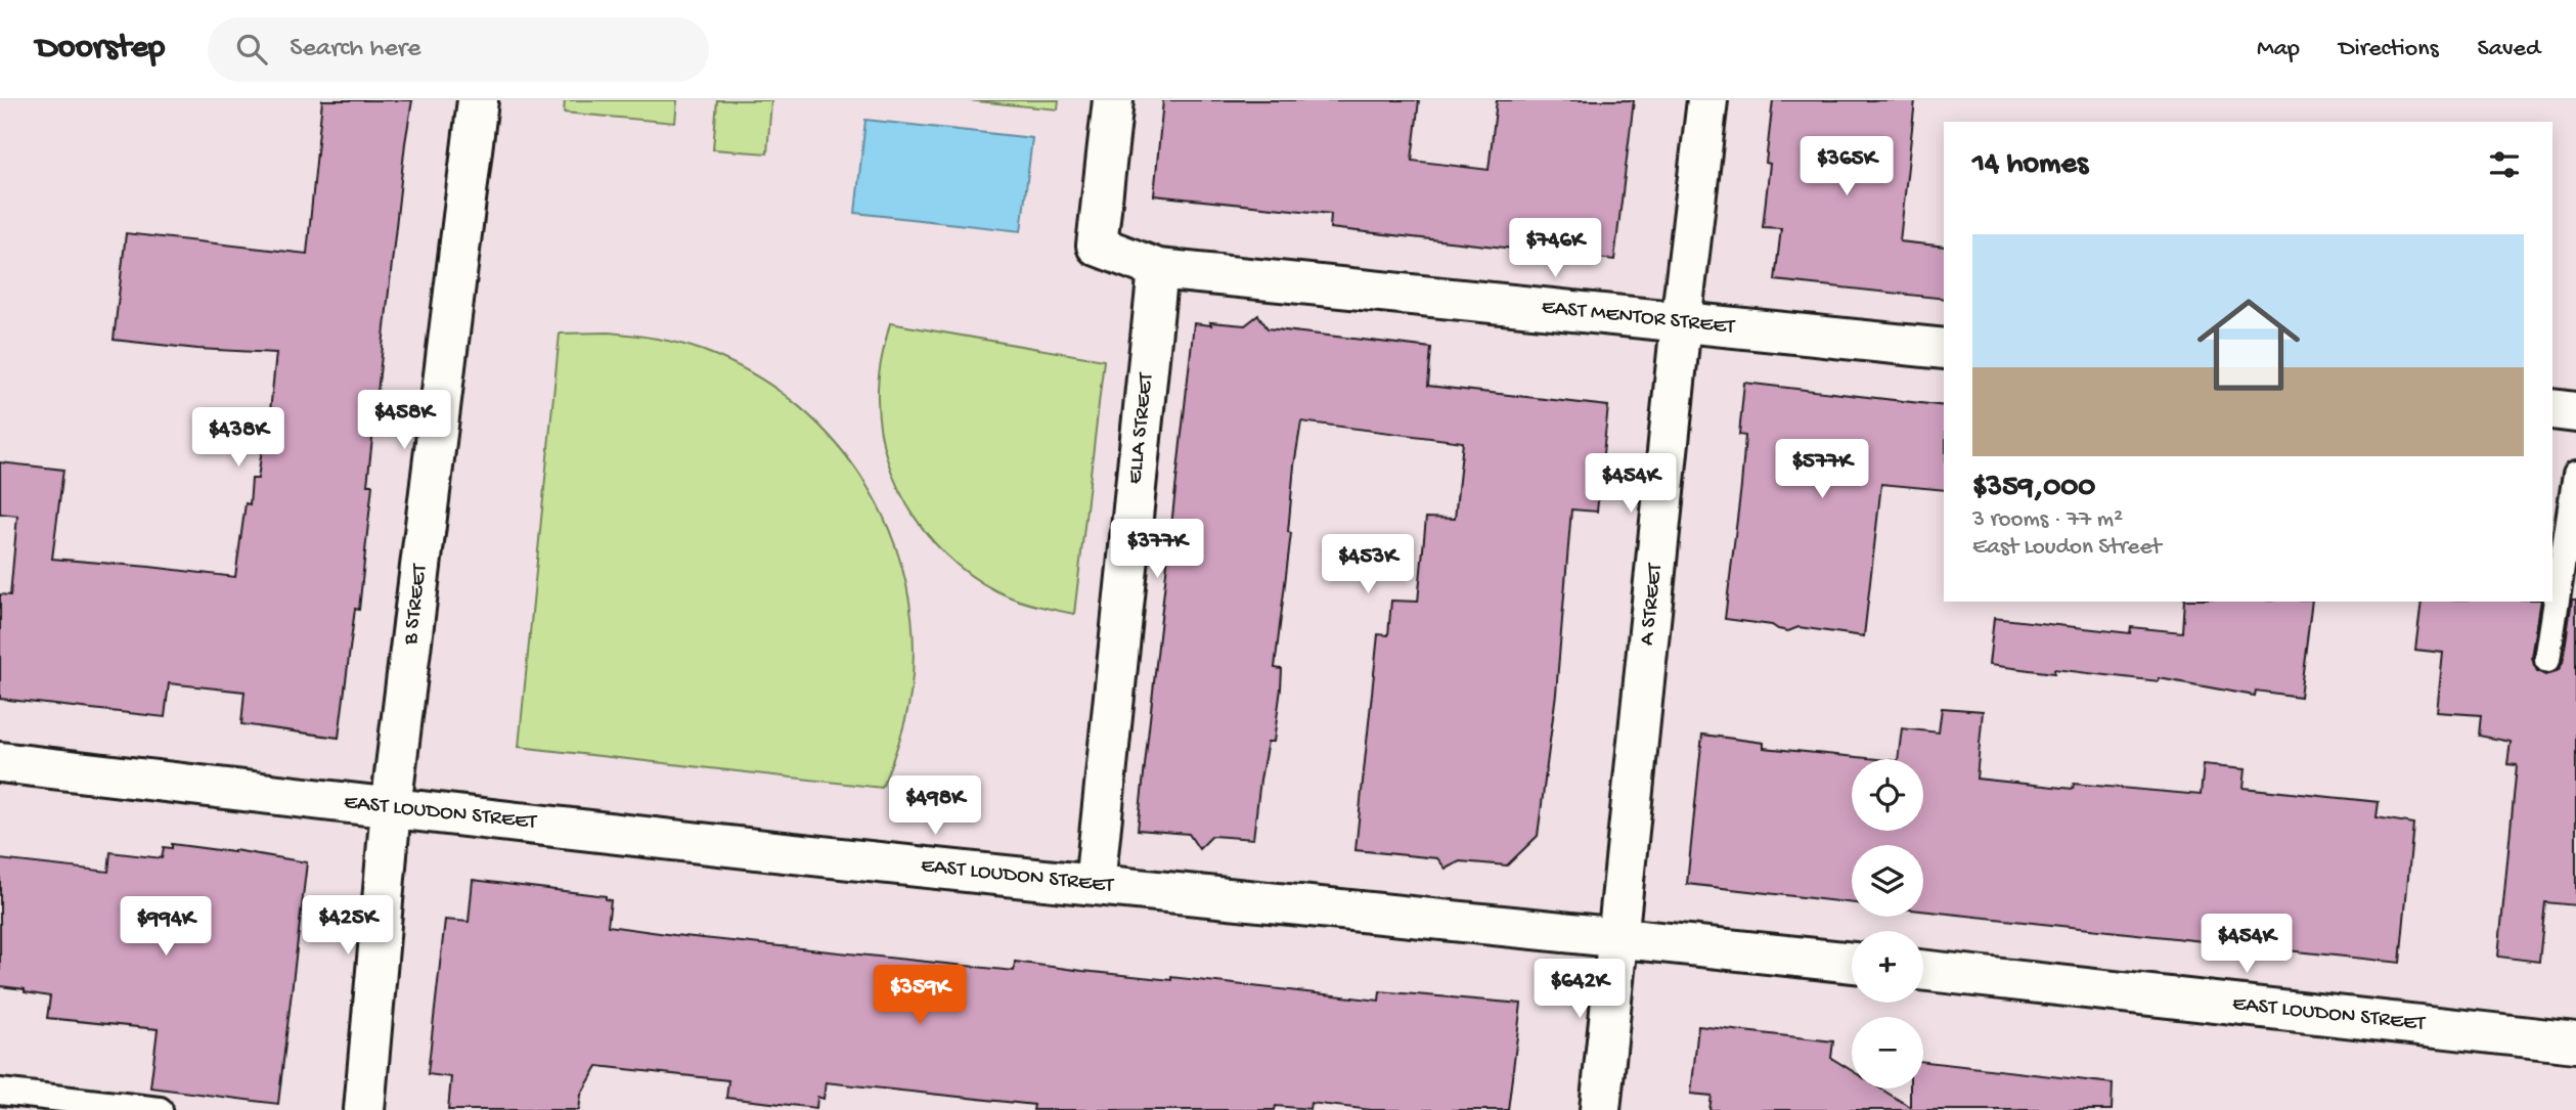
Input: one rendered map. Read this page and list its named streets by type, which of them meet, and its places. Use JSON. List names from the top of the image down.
{
  "streets": {
    "street": [
      "EAST MENTOR STREET",
      "ELLA STREET",
      "B STREET",
      "A STREET",
      "EAST LOUDON STREET"
    ]
  },
  "crossings": [
    ["EAST MENTOR STREET", "ELLA STREET"],
    ["EAST MENTOR STREET", "A STREET"],
    ["ELLA STREET", "EAST LOUDON STREET"],
    ["B STREET", "EAST LOUDON STREET"],
    ["A STREET", "EAST LOUDON STREET"]
  ],
  "page": {
    "header": "Doorstep",
    "search": "Search here",
    "nav": ["Map", "Directions", "Saved"],
    "heading": "14 homes",
    "price": [
      "$365K",
      "$746K",
      "$458K",
      "$438K",
      "$577K",
      "$454K",
      "$377K",
      "$453K",
      "$498K",
      "$425K",
      "$994K",
      "$454K",
      "$642K",
      "$359K"
    ],
    "list": [
      {
        "name": "$359,000",
        "note": "3 rooms · 77 m² · East Loudon Street"
      }
    ],
    "map_buttons": ["+", "−"]
  }
}
